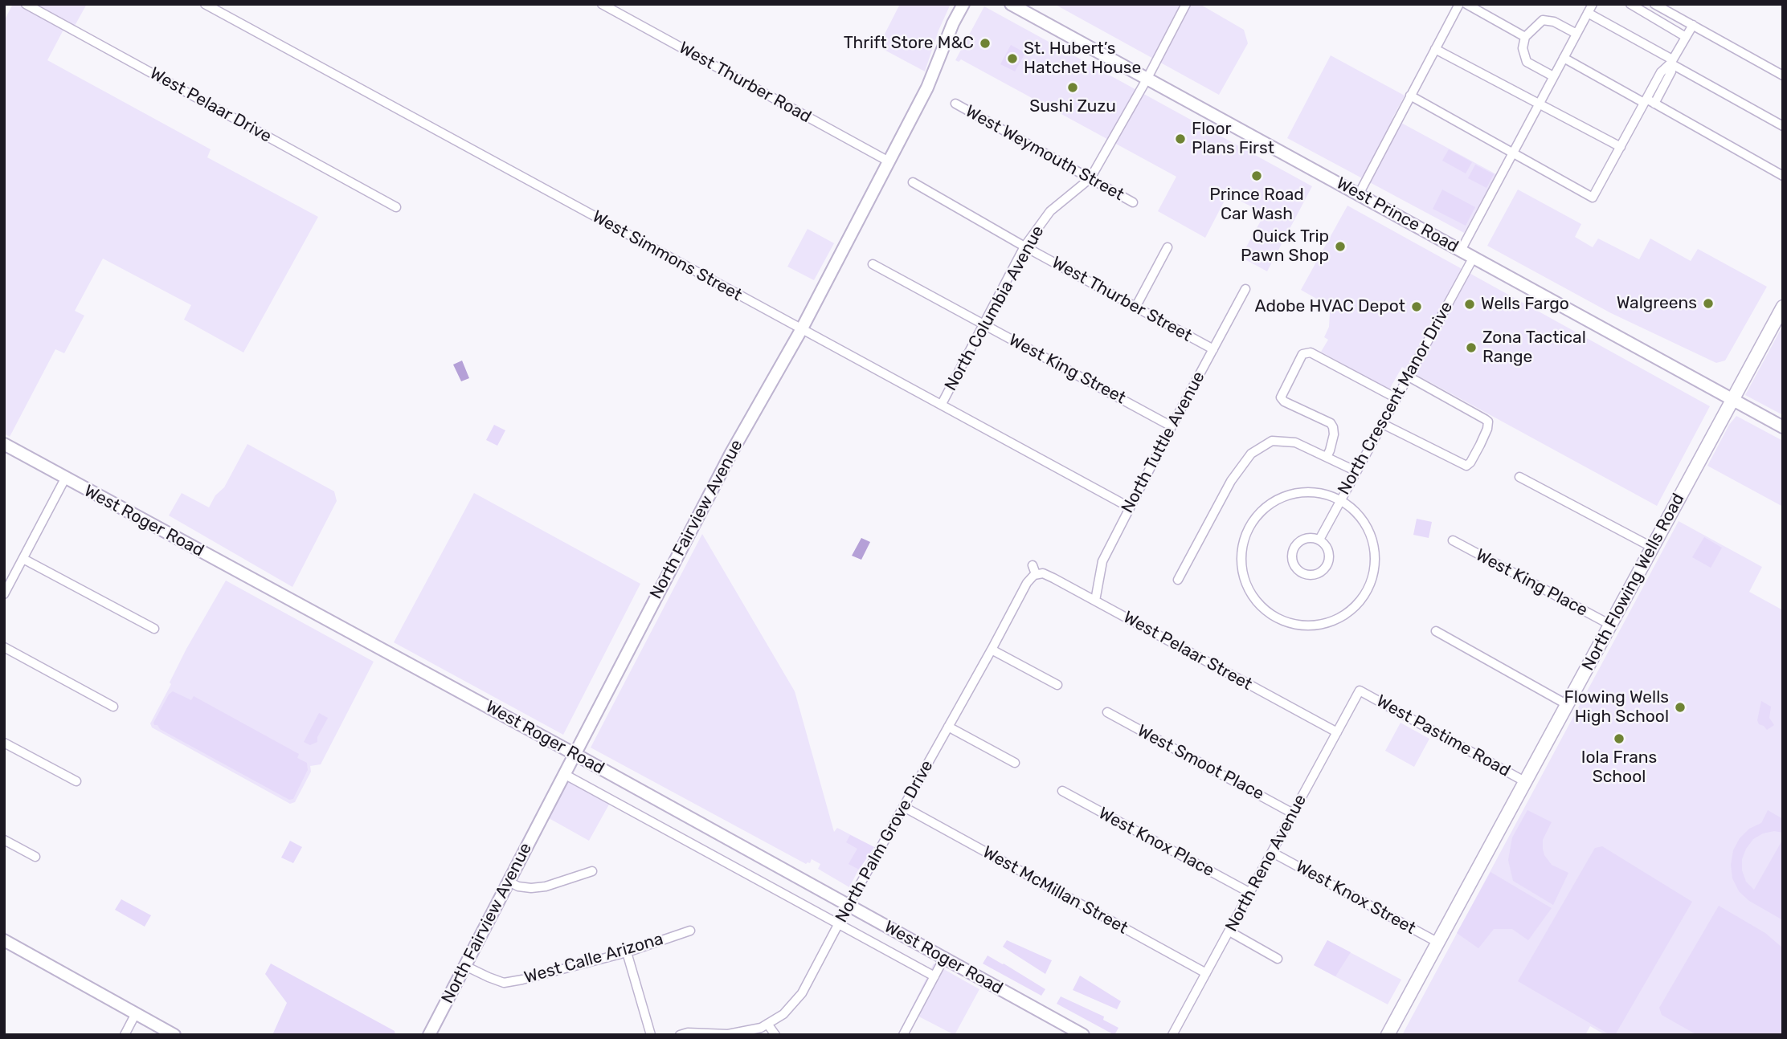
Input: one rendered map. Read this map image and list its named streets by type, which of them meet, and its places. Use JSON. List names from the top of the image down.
{
  "streets": {
    "main road": ["North Flowing Wells Road"],
    "street": [
      "West Thurber Road",
      "West Pelaar Drive",
      "West Weymouth Street",
      "West Prince Road",
      "West Simmons Street",
      "West Thurber Street",
      "North Columbia Avenue",
      "West King Street",
      "North Crescent Manor Drive",
      "North Tuttle Avenue",
      "North Fairview Avenue",
      "West Roger Road",
      "West King Place",
      "West Pelaar Street",
      "West Pastime Road",
      "West Smoot Place",
      "North Palm Grove Drive",
      "West Knox Place",
      "North Reno Avenue",
      "West McMillan Street",
      "West Knox Street",
      "West Calle Arizona"
    ]
  },
  "crossings": [
    ["West Thurber Road", "North Fairview Avenue"],
    ["West Weymouth Street", "North Columbia Avenue"],
    ["West Prince Road", "North Columbia Avenue"],
    ["West Prince Road", "North Crescent Manor Drive"],
    ["West Prince Road", "North Flowing Wells Road"],
    ["West Simmons Street", "North Columbia Avenue"],
    ["West Simmons Street", "North Tuttle Avenue"],
    ["West Simmons Street", "North Fairview Avenue"],
    ["West Thurber Street", "North Columbia Avenue"],
    ["West Thurber Street", "North Tuttle Avenue"],
    ["North Columbia Avenue", "West King Street"],
    ["West King Street", "North Tuttle Avenue"],
    ["North Tuttle Avenue", "West Pelaar Street"],
    ["North Fairview Avenue", "West Roger Road"],
    ["North Fairview Avenue", "West Calle Arizona"],
    ["West Roger Road", "North Palm Grove Drive"],
    ["North Flowing Wells Road", "West King Place"],
    ["North Flowing Wells Road", "West Pastime Road"],
    ["North Flowing Wells Road", "West Knox Street"],
    ["West Pelaar Street", "North Palm Grove Drive"],
    ["West Pelaar Street", "North Reno Avenue"],
    ["West Pastime Road", "North Reno Avenue"],
    ["West Smoot Place", "North Reno Avenue"],
    ["North Palm Grove Drive", "West McMillan Street"],
    ["West Knox Place", "North Reno Avenue"],
    ["North Reno Avenue", "West McMillan Street"],
    ["North Reno Avenue", "West Knox Street"]
  ],
  "places": [
    "Thrift Store M&C",
    "St. Hubert’s Hatchet House",
    "Sushi Zuzu",
    "Floor Plans First",
    "Prince Road Car Wash",
    "Quick Trip Pawn Shop",
    "Walgreens",
    "Wells Fargo",
    "Adobe HVAC Depot",
    "Zona Tactical Range",
    "Flowing Wells High School",
    "Iola Frans School"
  ]
}
